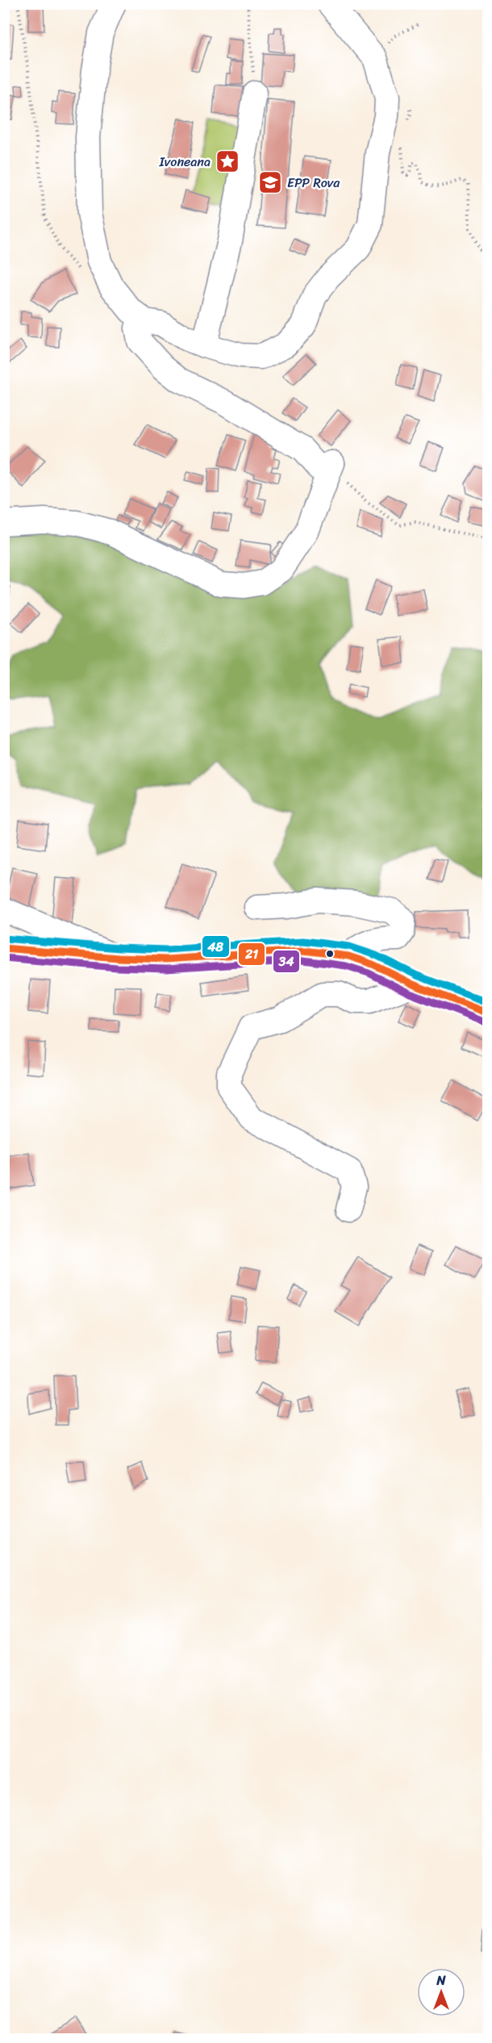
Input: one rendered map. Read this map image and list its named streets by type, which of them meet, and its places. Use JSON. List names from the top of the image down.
{
  "places": {
    "place": ["Ivoneana"],
    "school or university": ["EPP Rova"]
  },
  "lines": ["transit line 48", "transit line 21", "transit line 34"],
  "north": "top"
}
